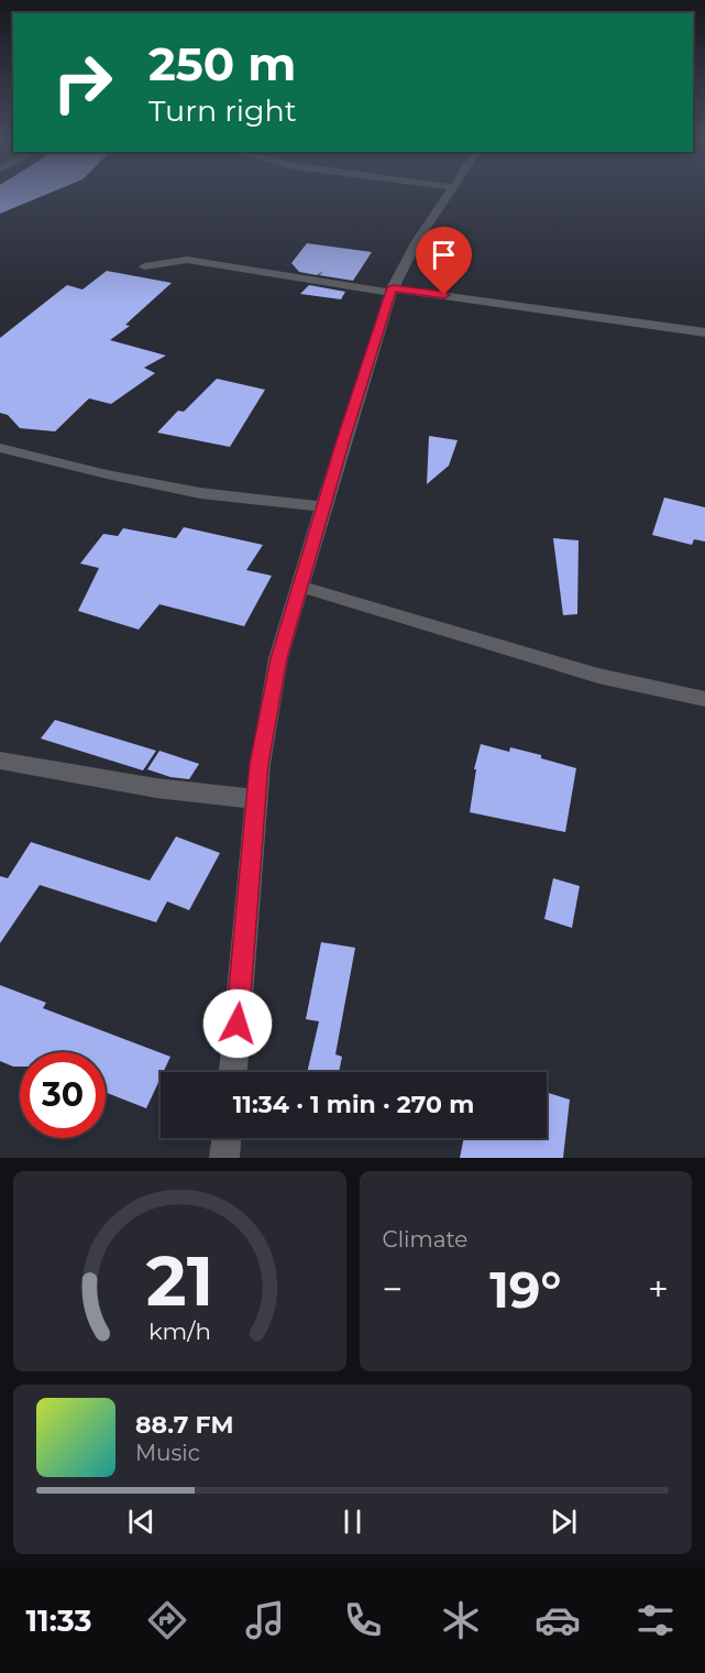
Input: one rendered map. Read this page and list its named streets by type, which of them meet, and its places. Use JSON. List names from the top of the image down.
{
  "page": {
    "turn": ["250 m", "Turn right"],
    "limit": "30",
    "trip": "11:34 · 1 min · 270 m",
    "tile": "Climate",
    "heat": ["−", "19°", "+"],
    "song": ["88.7 FM", "Music"],
    "tabs": "11:33",
    "gauge": ["21", "km/h"]
  }
}
